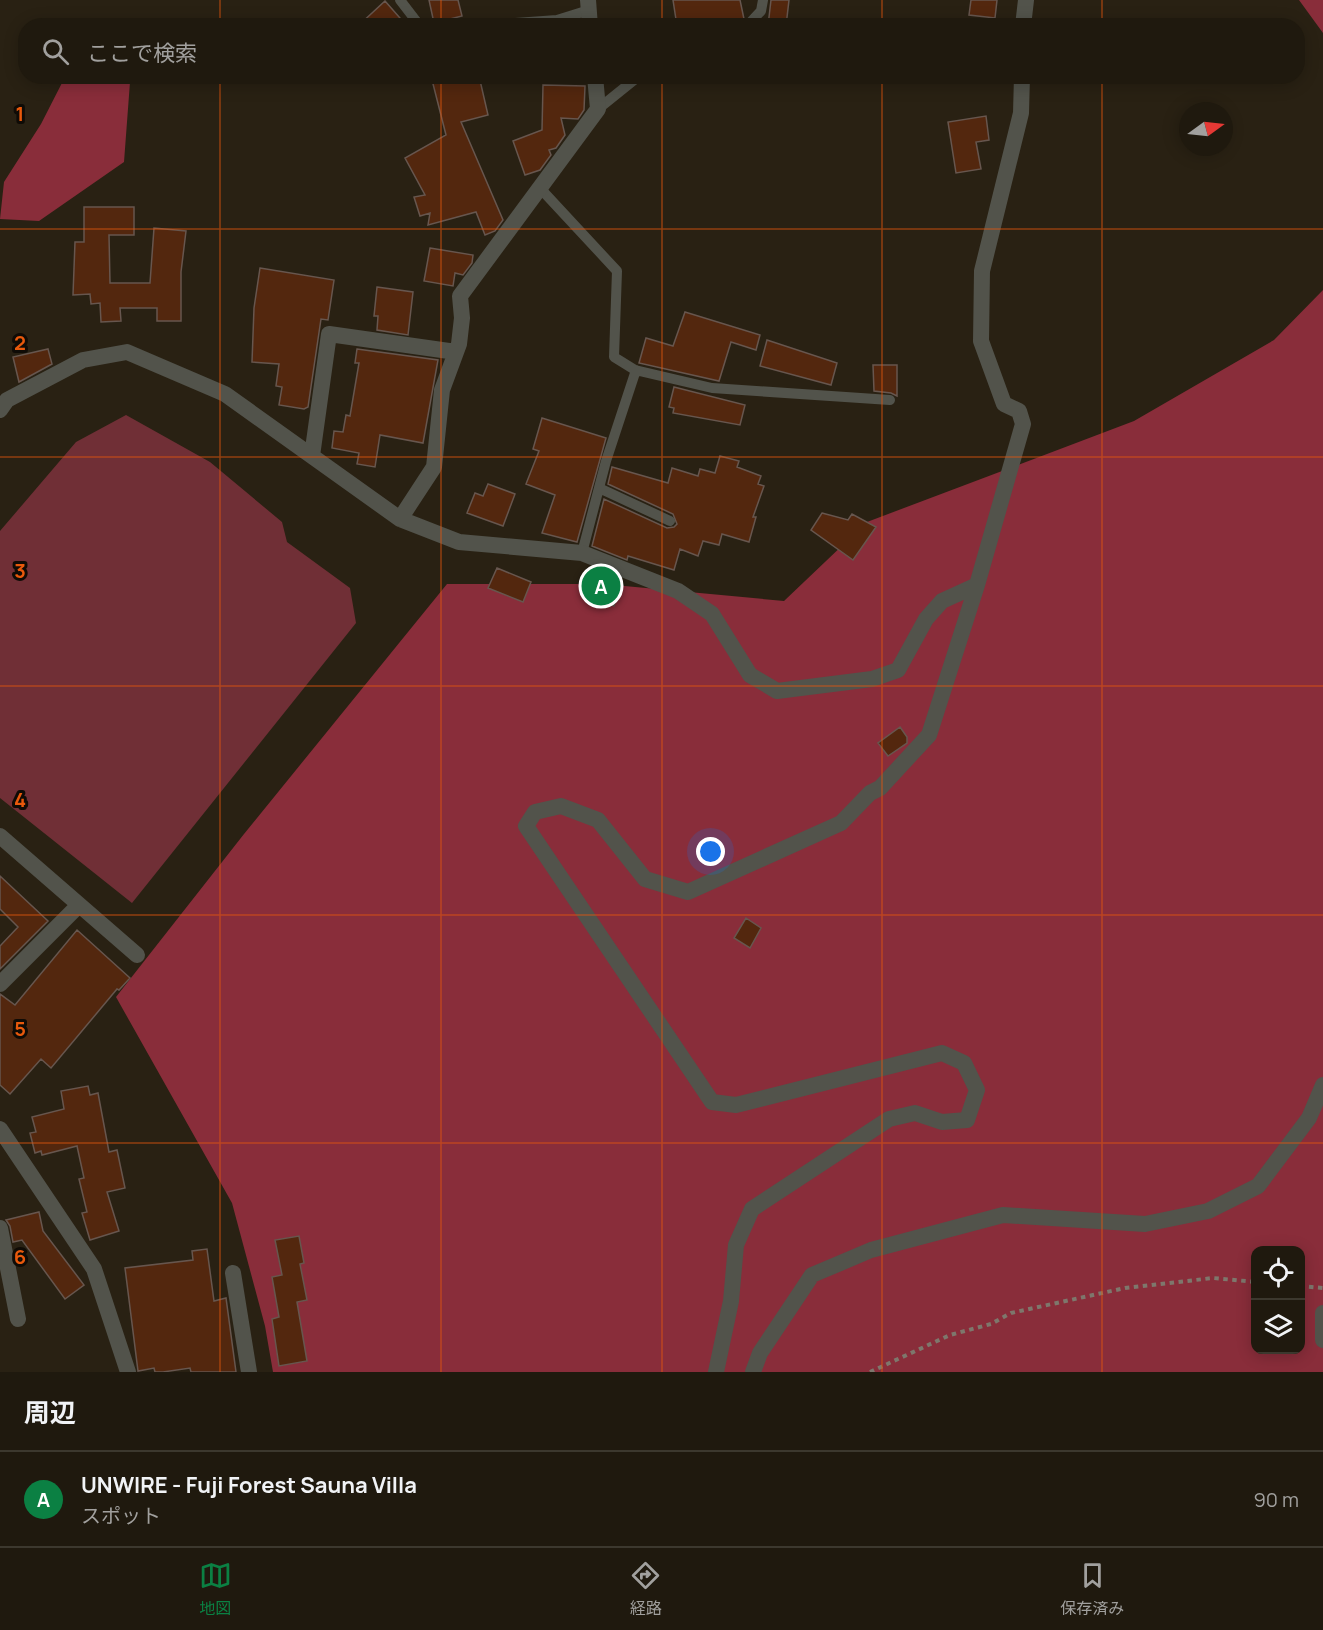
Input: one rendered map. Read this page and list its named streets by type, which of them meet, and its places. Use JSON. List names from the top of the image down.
{
  "north": "right",
  "page": {
    "search": "ここで検索",
    "pins": "A",
    "heading": "周辺",
    "list": [
      {
        "mark": "A",
        "name": "UNWIRE - Fuji Forest Sauna Villa",
        "note": "スポット",
        "value": "90 m"
      }
    ],
    "nav": ["地図", "経路", "保存済み"]
  },
  "grid": {
    "rows": [
      "1",
      "2",
      "3",
      "4",
      "5",
      "6"
    ]
  }
}
